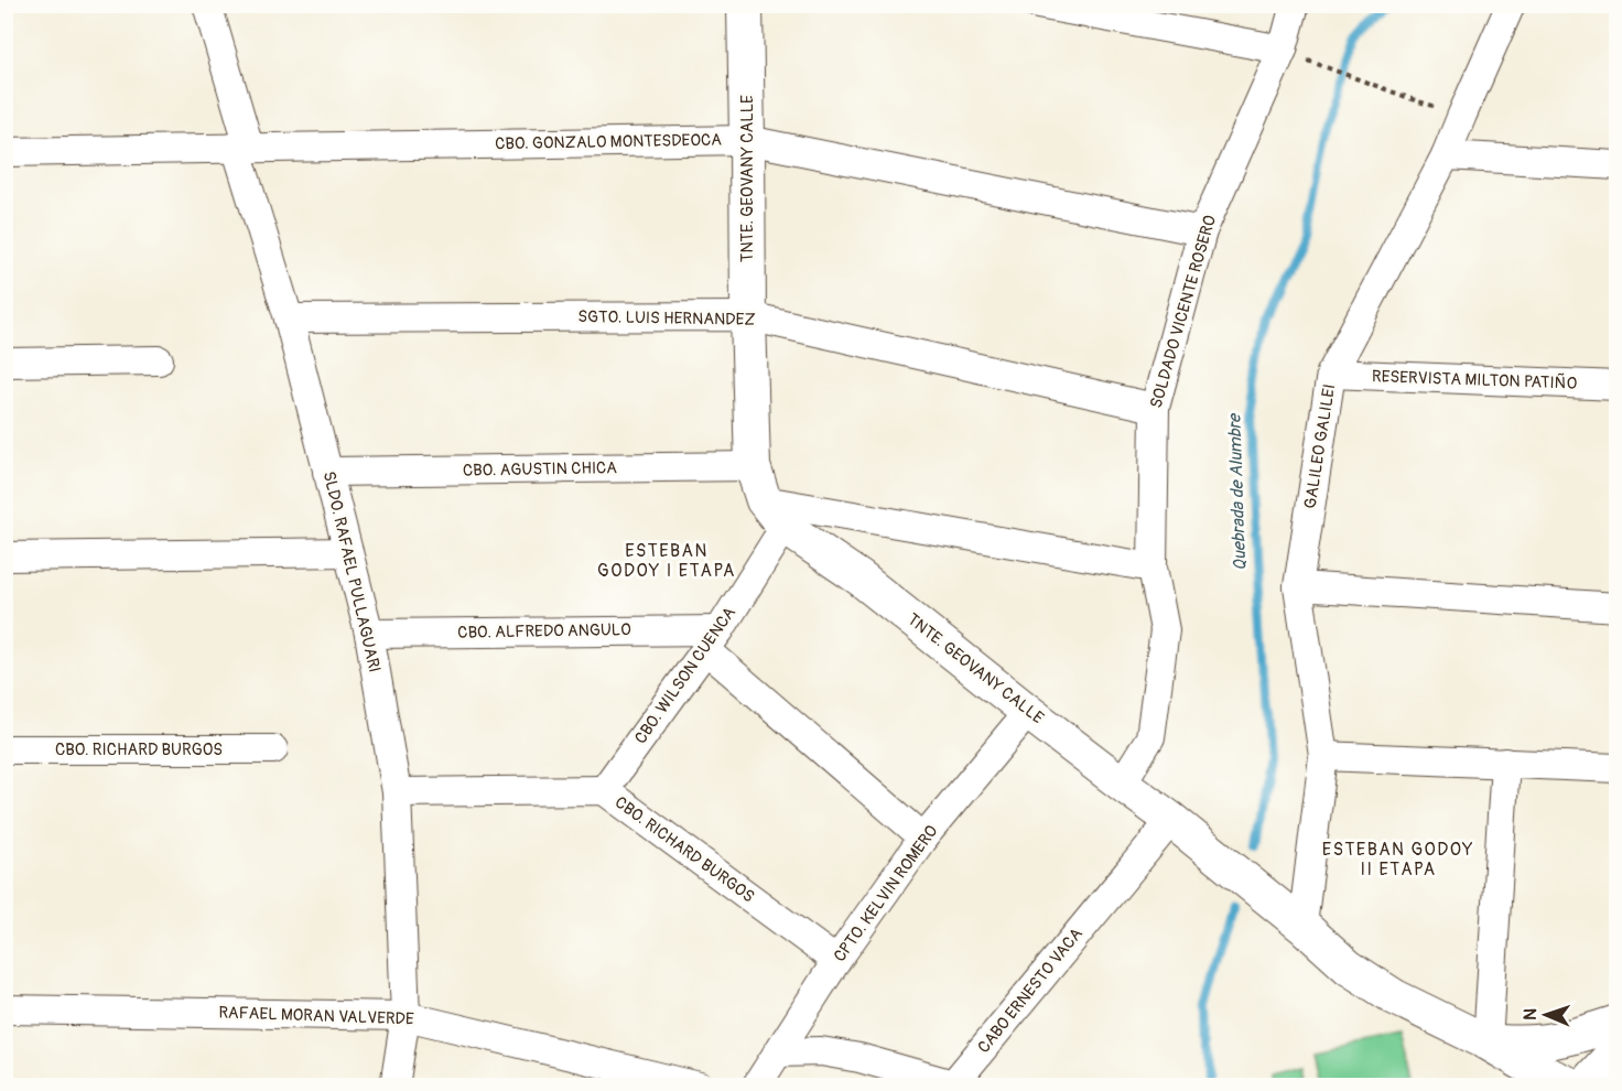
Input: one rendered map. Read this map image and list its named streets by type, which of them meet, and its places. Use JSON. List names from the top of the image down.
{
  "streets": {
    "street": [
      "CBO. GONZALO MONTESDEOCA",
      "TNTE. GEOVANY CALLE",
      "SOLDADO VICENTE ROSERO",
      "SGTO. LUIS HERNANDEZ",
      "RESERVISTA MILTON PATIÑO",
      "GALILEO GALILEI",
      "CBO. AGUSTIN CHICA",
      "SLDO. RAFAEL PULLAGUARI",
      "CBO. ALFREDO ANGULO",
      "CBO. WILSON CUENCA",
      "CBO. RICHARD BURGOS",
      "CPTO. KELVIN ROMERO",
      "CABO ERNESTO VACA",
      "RAFAEL MORAN VALVERDE"
    ]
  },
  "crossings": [
    ["CBO. GONZALO MONTESDEOCA", "TNTE. GEOVANY CALLE"],
    ["CBO. GONZALO MONTESDEOCA", "SOLDADO VICENTE ROSERO"],
    ["CBO. GONZALO MONTESDEOCA", "SLDO. RAFAEL PULLAGUARI"],
    ["TNTE. GEOVANY CALLE", "SOLDADO VICENTE ROSERO"],
    ["TNTE. GEOVANY CALLE", "SGTO. LUIS HERNANDEZ"],
    ["TNTE. GEOVANY CALLE", "GALILEO GALILEI"],
    ["TNTE. GEOVANY CALLE", "CBO. AGUSTIN CHICA"],
    ["TNTE. GEOVANY CALLE", "CBO. WILSON CUENCA"],
    ["TNTE. GEOVANY CALLE", "CPTO. KELVIN ROMERO"],
    ["TNTE. GEOVANY CALLE", "CABO ERNESTO VACA"],
    ["SOLDADO VICENTE ROSERO", "SGTO. LUIS HERNANDEZ"],
    ["SGTO. LUIS HERNANDEZ", "SLDO. RAFAEL PULLAGUARI"],
    ["RESERVISTA MILTON PATIÑO", "GALILEO GALILEI"],
    ["CBO. AGUSTIN CHICA", "SLDO. RAFAEL PULLAGUARI"],
    ["SLDO. RAFAEL PULLAGUARI", "CBO. ALFREDO ANGULO"],
    ["SLDO. RAFAEL PULLAGUARI", "CBO. RICHARD BURGOS"],
    ["SLDO. RAFAEL PULLAGUARI", "RAFAEL MORAN VALVERDE"],
    ["CBO. ALFREDO ANGULO", "CBO. WILSON CUENCA"],
    ["CBO. WILSON CUENCA", "CBO. RICHARD BURGOS"],
    ["CBO. RICHARD BURGOS", "CPTO. KELVIN ROMERO"],
    ["CPTO. KELVIN ROMERO", "CABO ERNESTO VACA"]
  ],
  "districts": ["ESTEBAN GODOY I ETAPA", "ESTEBAN GODOY II ETAPA"],
  "water": ["Quebrada de Alumbre"],
  "north": "left"
}
